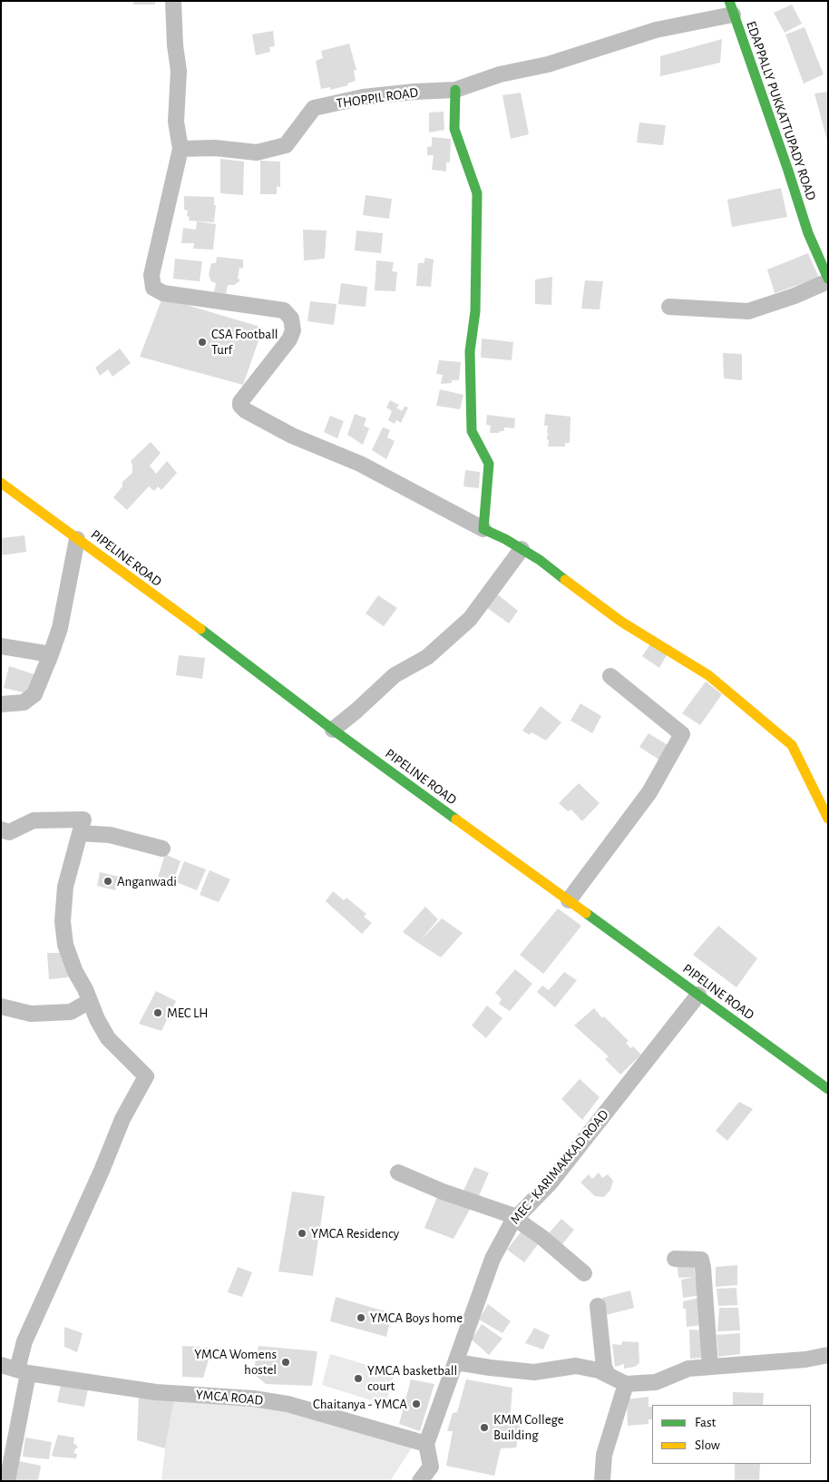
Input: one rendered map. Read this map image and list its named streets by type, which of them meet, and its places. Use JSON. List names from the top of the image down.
{
  "streets": {
    "street": [
      "THOPPIL ROAD",
      "EDAPPALLY PUKKATTUPADY ROAD",
      "PIPELINE ROAD",
      "MEC - KARIMAKKAD ROAD",
      "YMCA ROAD"
    ]
  },
  "crossings": [
    ["THOPPIL ROAD", "EDAPPALLY PUKKATTUPADY ROAD"],
    ["PIPELINE ROAD", "MEC - KARIMAKKAD ROAD"],
    ["MEC - KARIMAKKAD ROAD", "YMCA ROAD"]
  ],
  "places": [
    "CSA Football Turf",
    "Anganwadi",
    "MEC LH",
    "YMCA Residency",
    "YMCA Boys home",
    "YMCA Womens hostel",
    "YMCA basketball court",
    "Chaitanya - YMCA",
    "KMM College Building"
  ],
  "legend": ["Fast", "Slow"]
}
